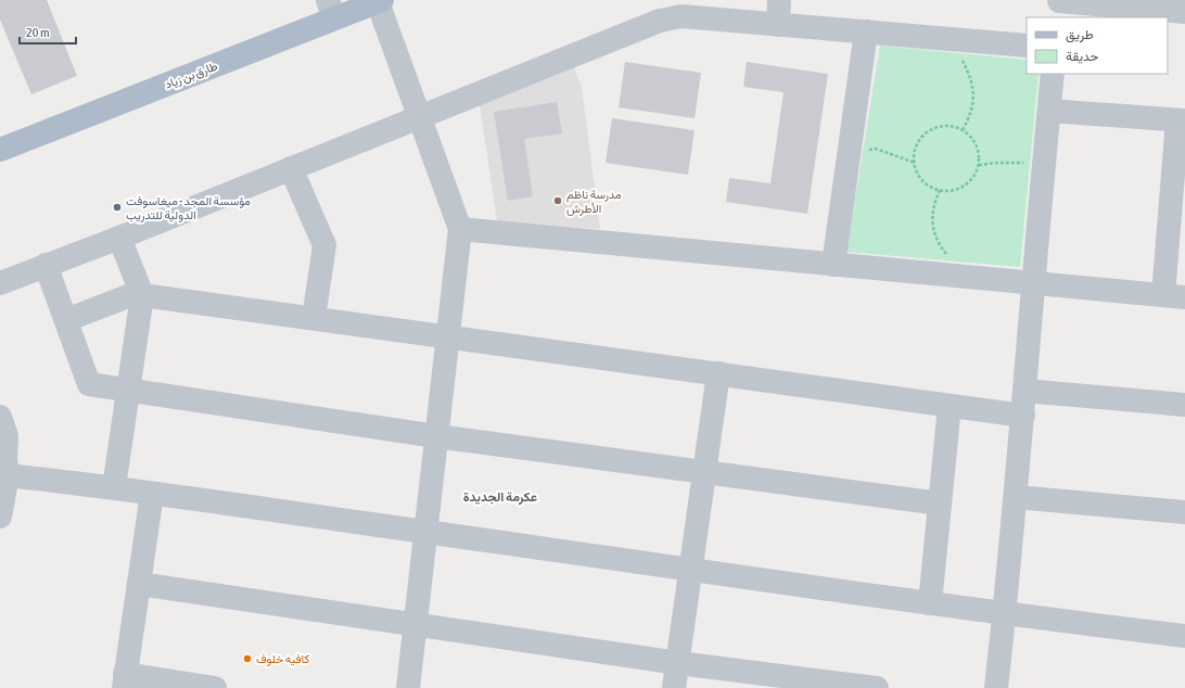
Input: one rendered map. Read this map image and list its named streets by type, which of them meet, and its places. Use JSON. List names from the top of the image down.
{
  "streets": {
    "main road": ["طارق بن زياد"]
  },
  "districts": ["عكرمة الجديدة"],
  "places": ["مدرسة ناظم الأطرش", "مؤسسة المجد - ميغاسوفت الدولية للتدريب", "كافيه خلوف"],
  "legend": ["طريق", "حديقة"],
  "scale_bar": "20 m"
}
